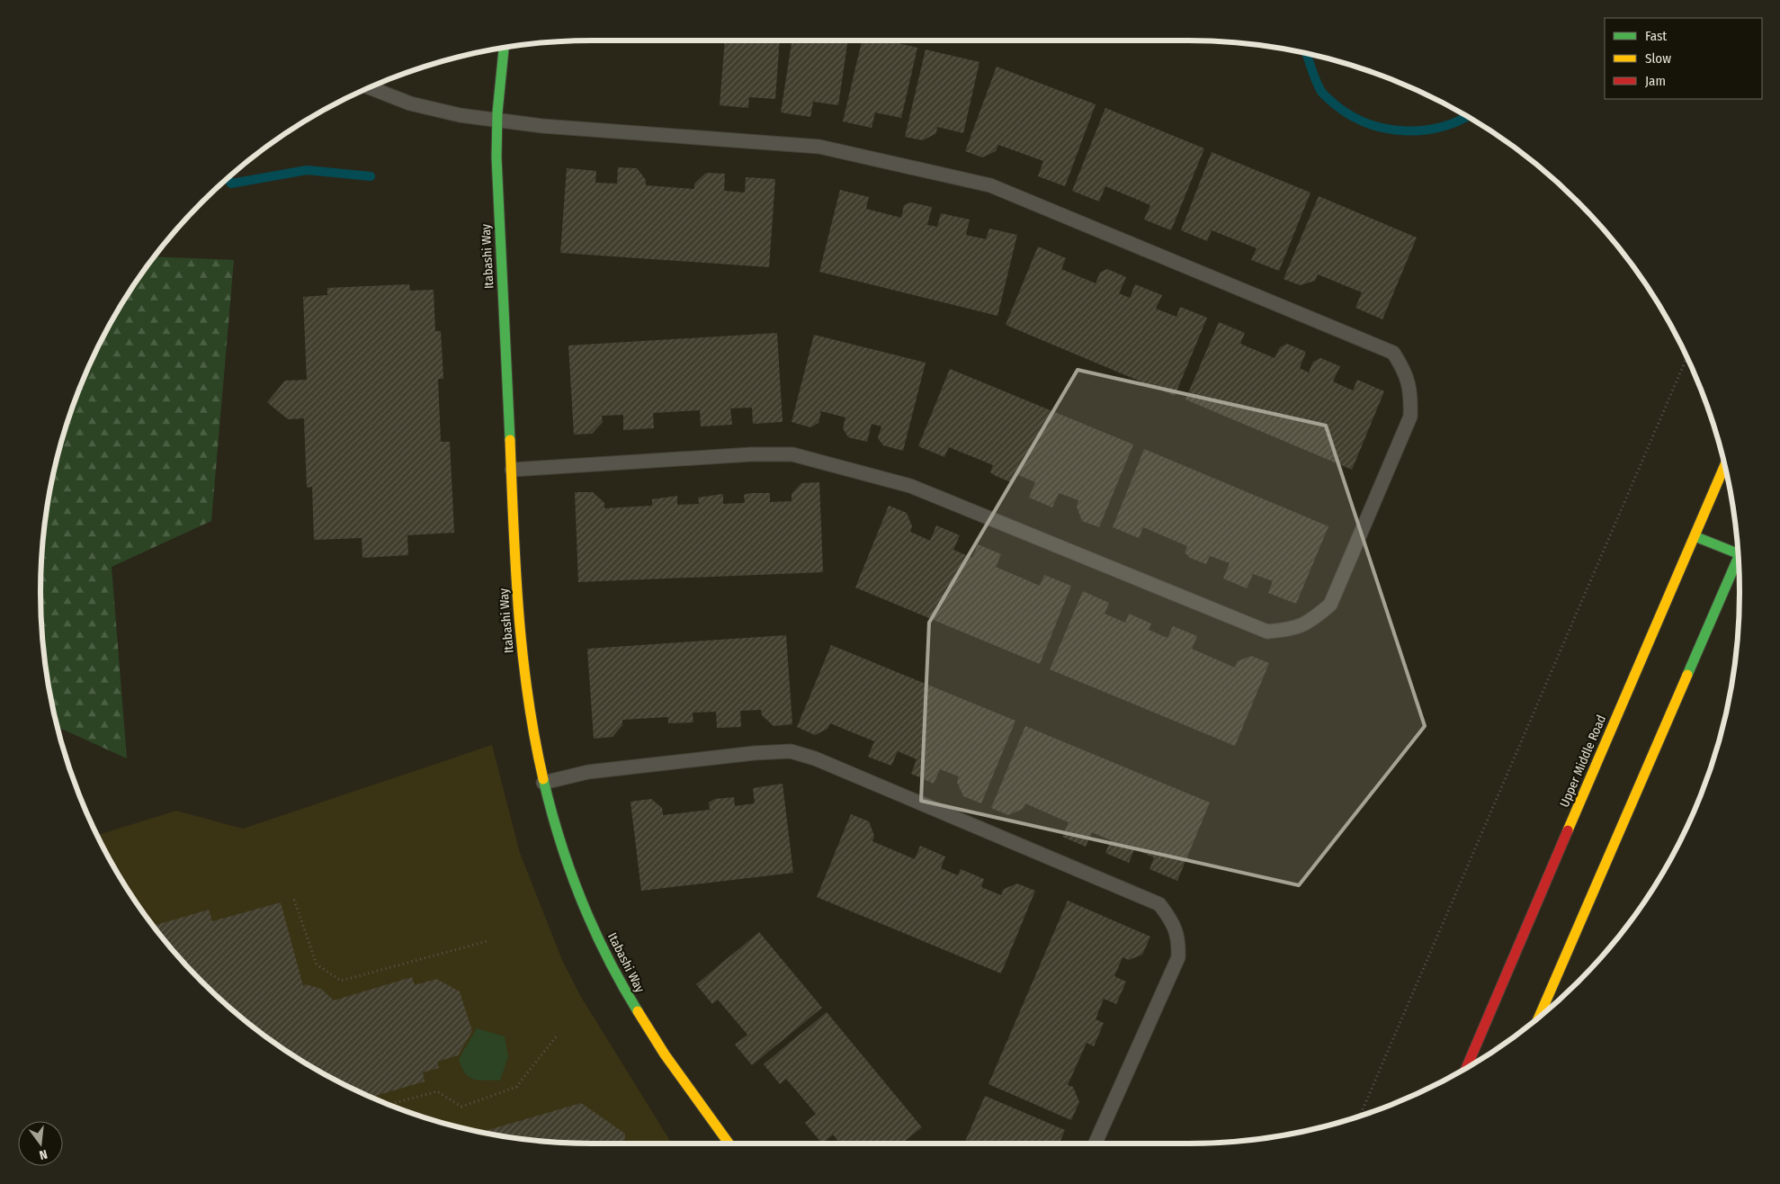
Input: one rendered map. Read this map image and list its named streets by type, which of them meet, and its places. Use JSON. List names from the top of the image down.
{
  "streets": {
    "street": ["Itabashi Way", "Upper Middle Road"]
  },
  "legend": ["Fast", "Slow", "Jam"],
  "north": "bottom"
}
